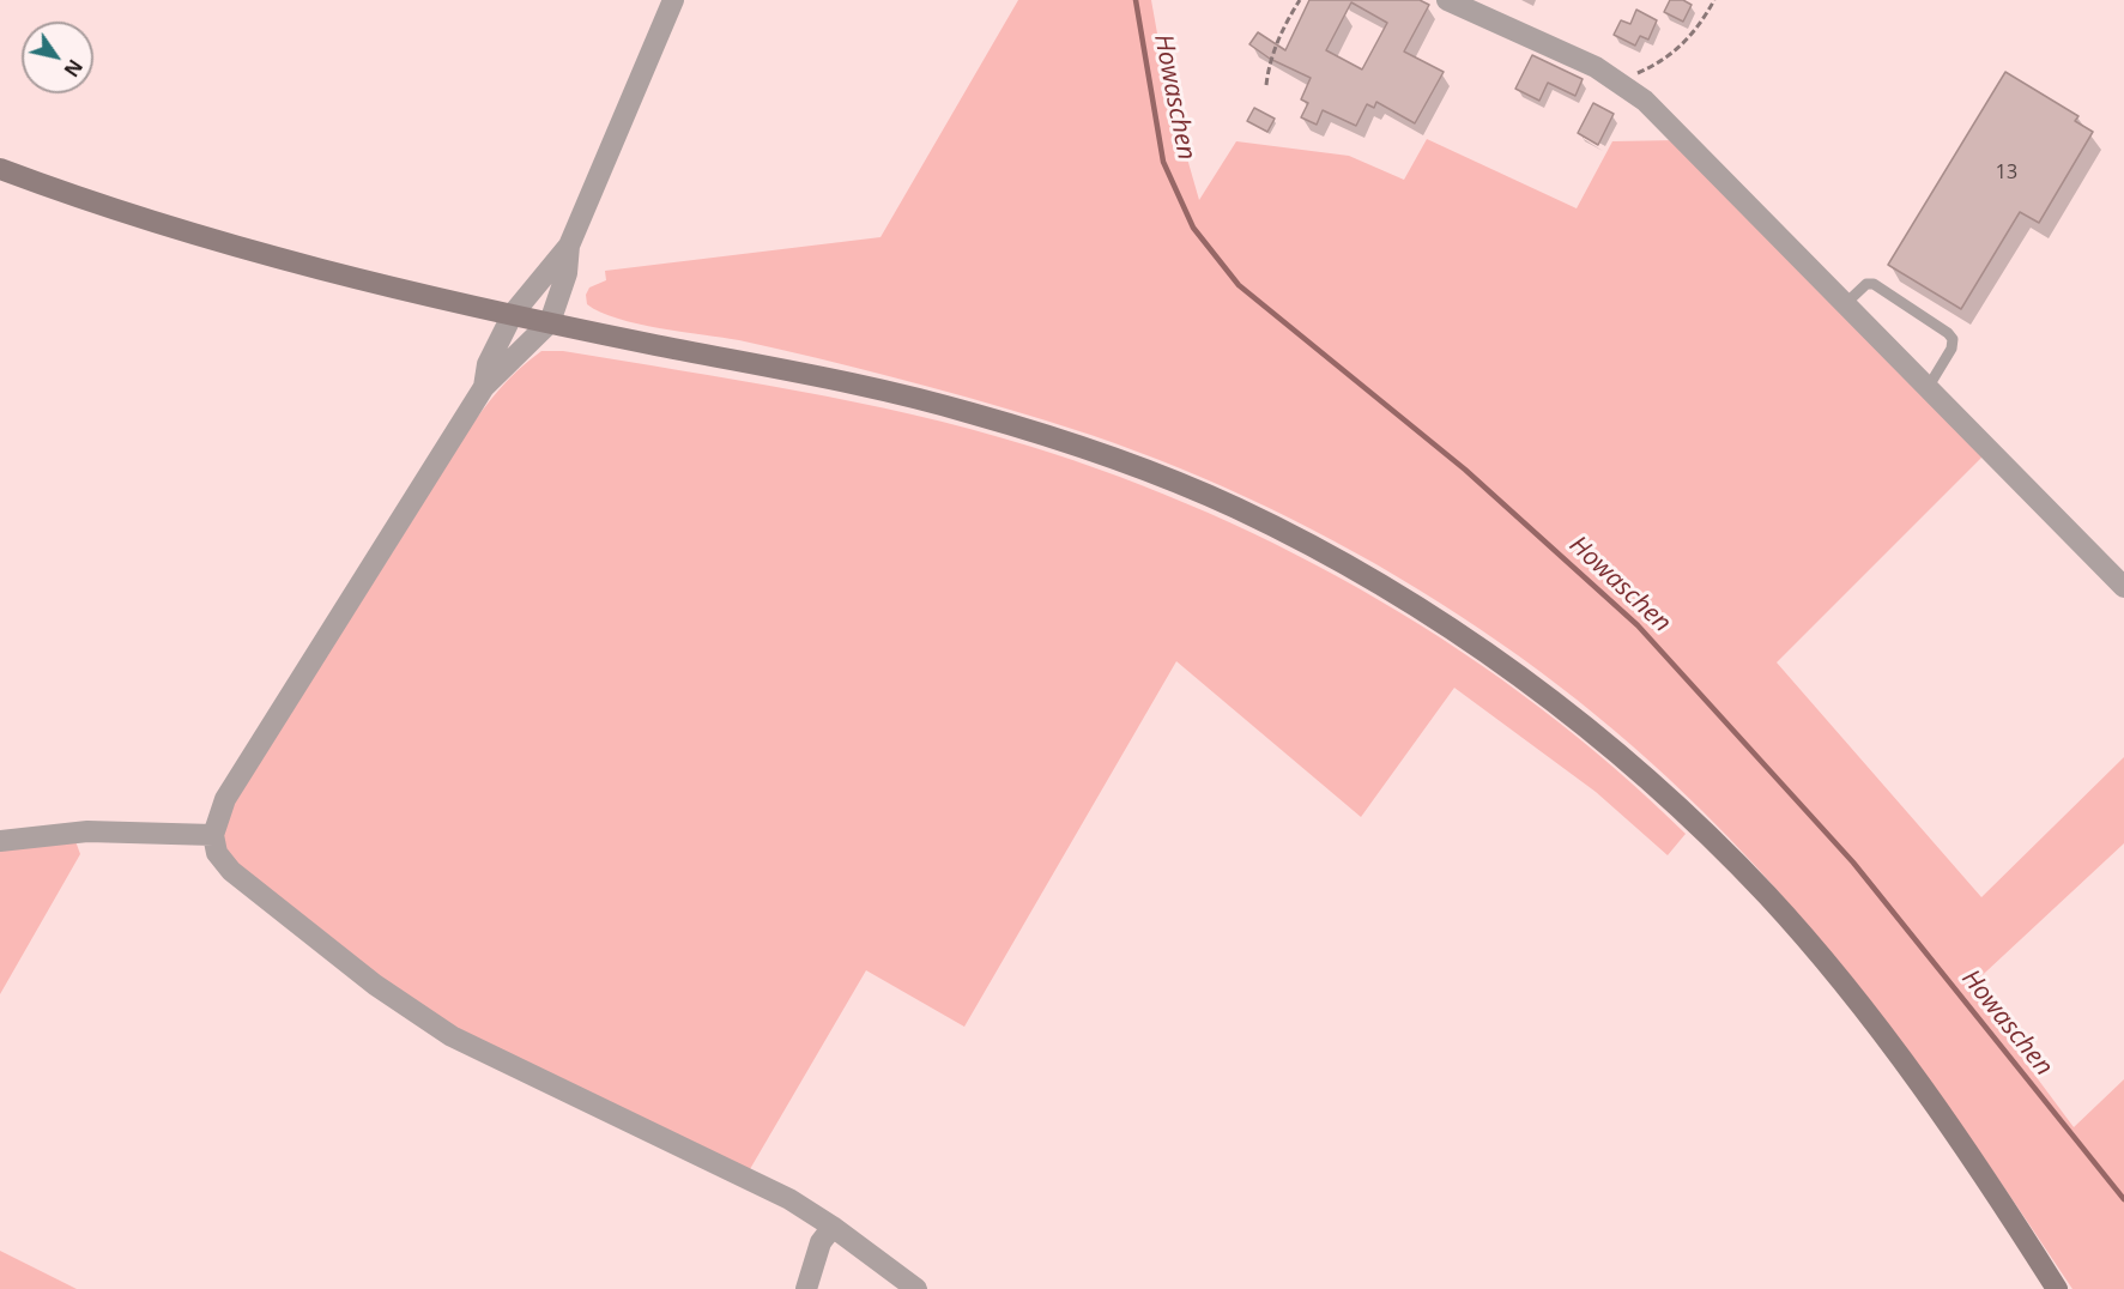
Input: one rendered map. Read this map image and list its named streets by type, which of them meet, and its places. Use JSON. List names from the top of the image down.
{
  "water": ["Howaschen"],
  "house_numbers": ["13"],
  "north": "bottom right"
}
